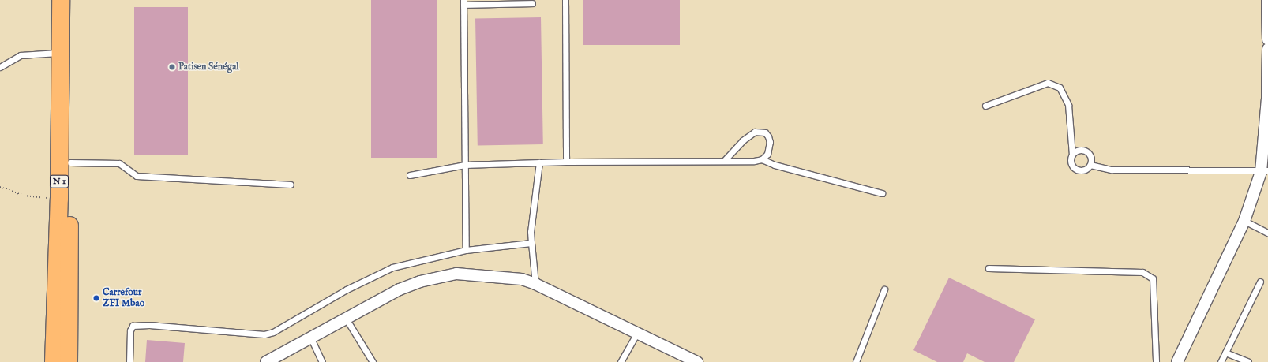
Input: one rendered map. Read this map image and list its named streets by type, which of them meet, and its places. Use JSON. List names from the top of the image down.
{
  "streets": {
    "highway": ["N 1"]
  },
  "places": ["Patisen Sénégal", "Carrefour ZFI Mbao"]
}
